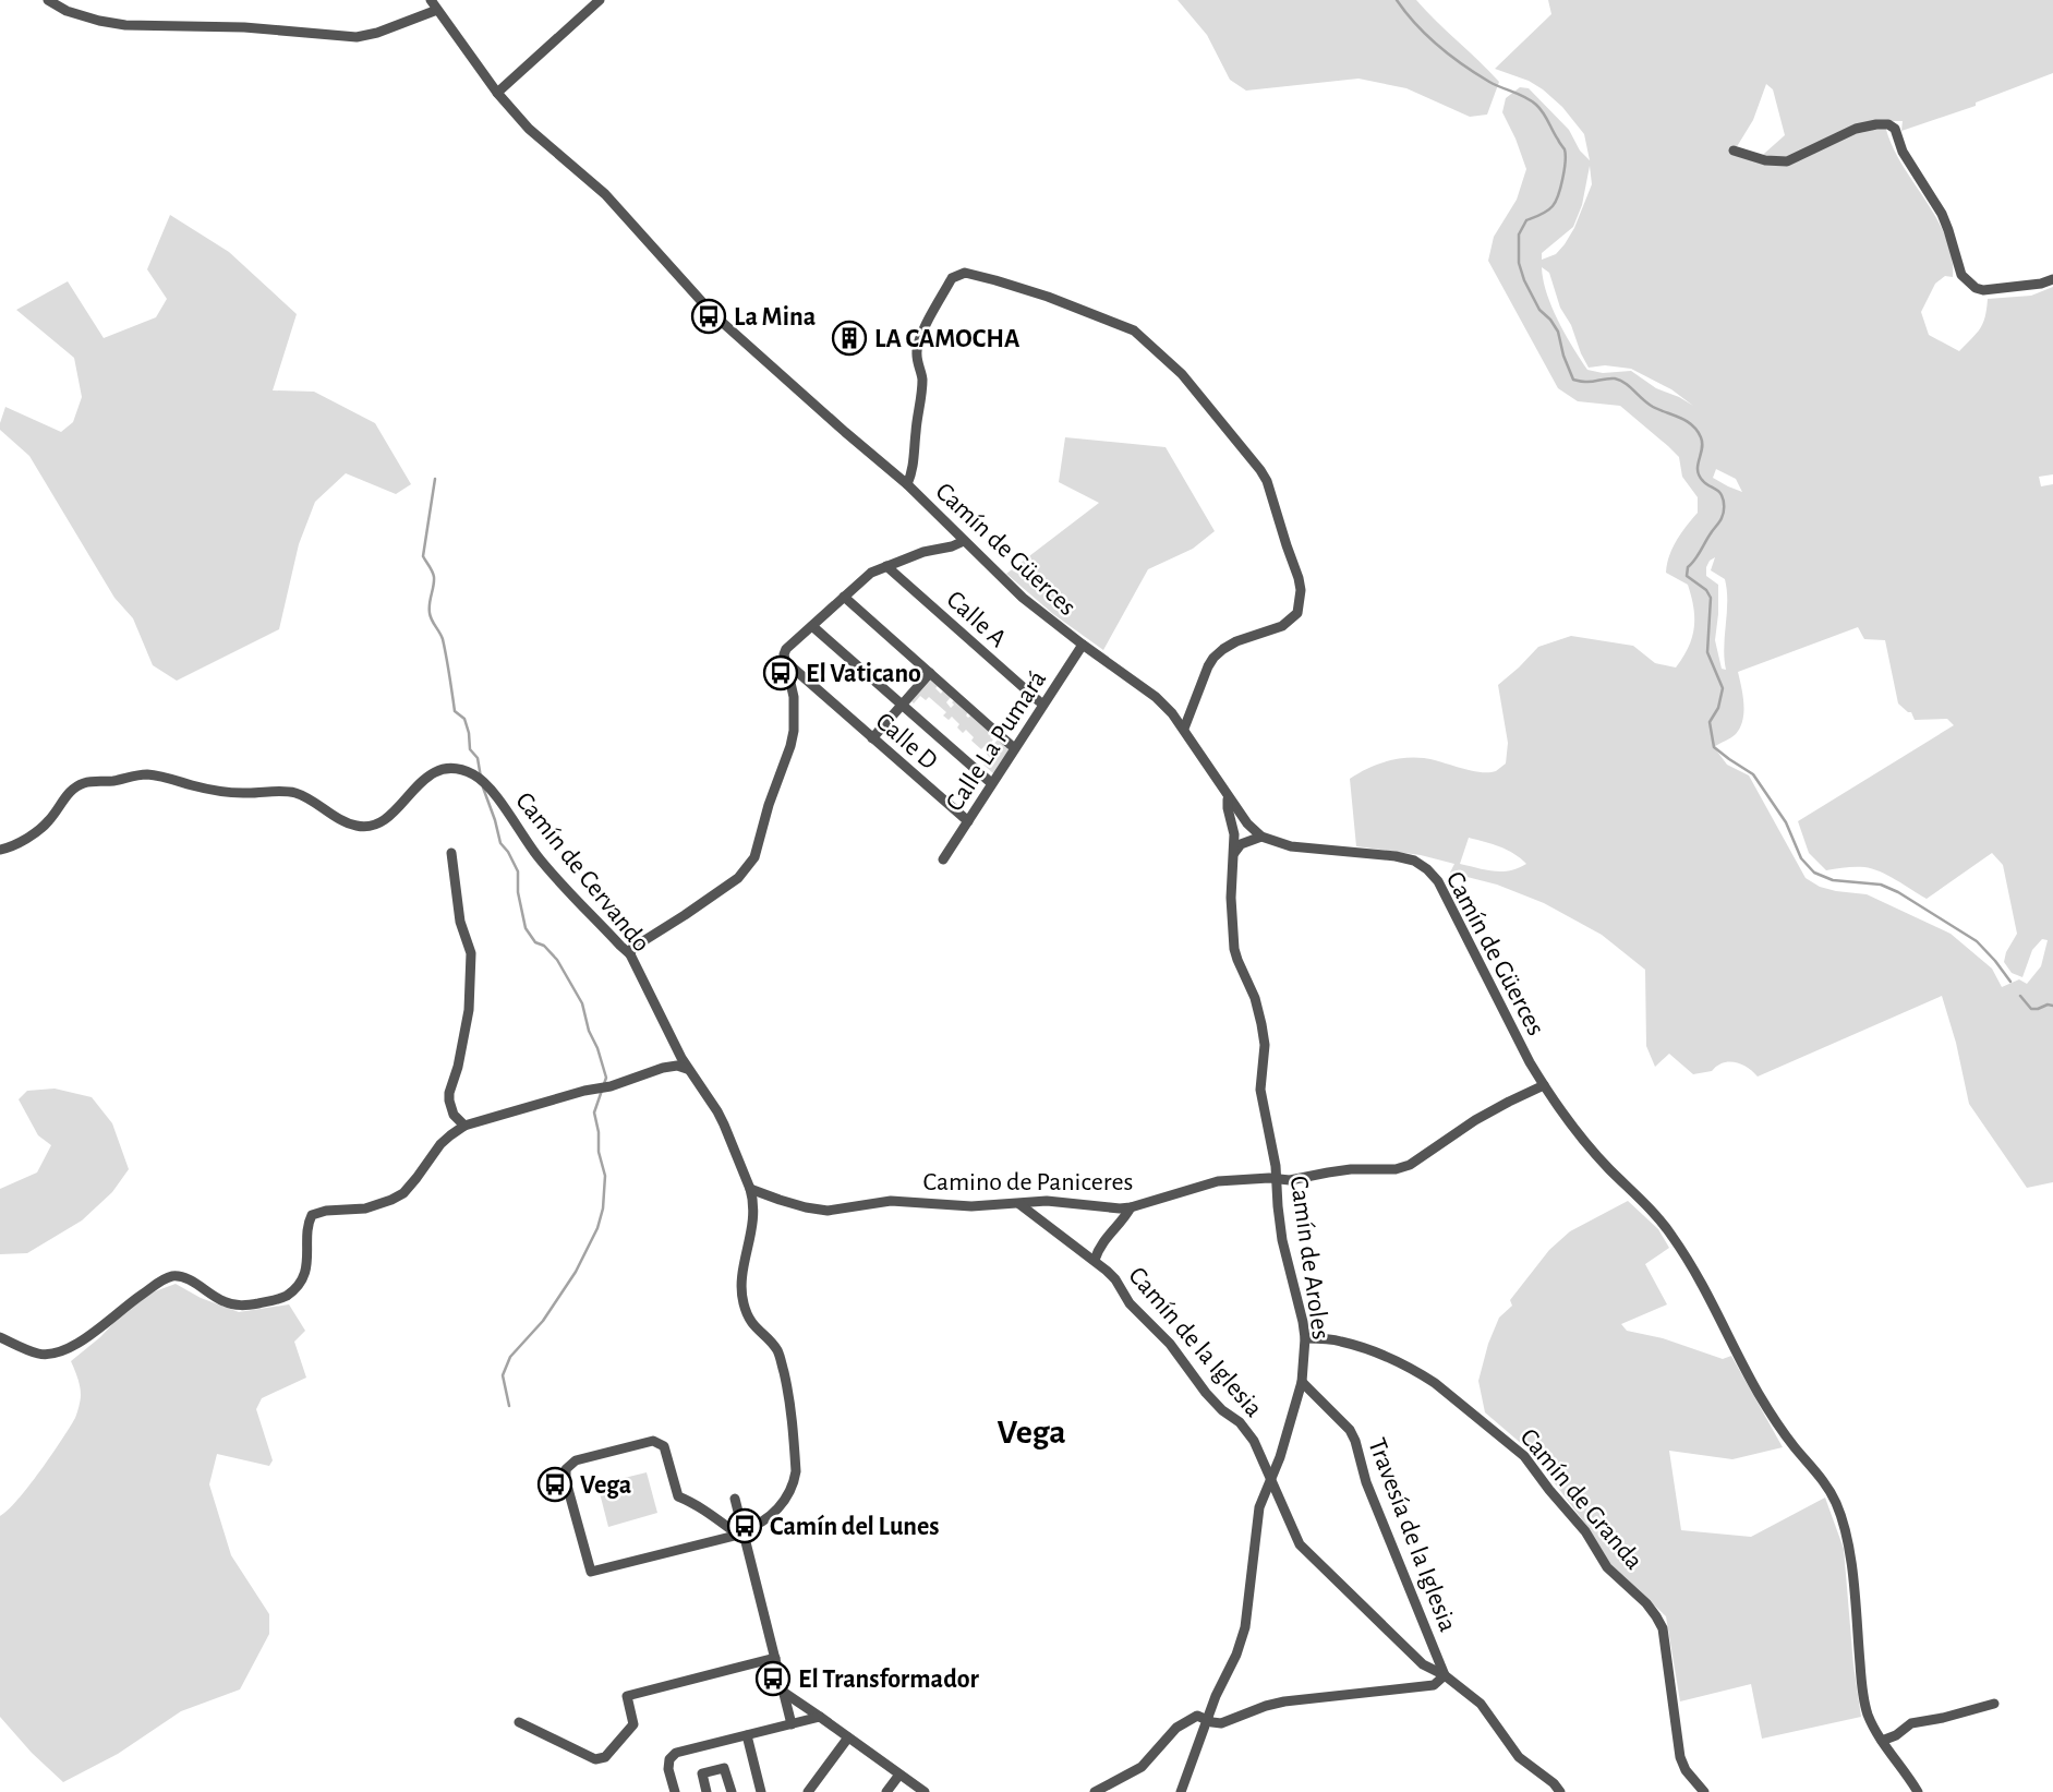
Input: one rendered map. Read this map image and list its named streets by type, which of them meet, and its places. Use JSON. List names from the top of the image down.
{
  "streets": {
    "street": [
      "Camín de Güerces",
      "Calle A",
      "Calle D",
      "Calle La Pumará",
      "Camín de Cervando",
      "Camino de Paniceres",
      "Camín de Aroles",
      "Camín de la Iglesia",
      "Camín de Granda",
      "Travesía de la Iglesia"
    ]
  },
  "crossings": [
    ["Camín de Güerces", "Calle La Pumará"],
    ["Camín de Güerces", "Camino de Paniceres"],
    ["Camín de Güerces", "Camín de Aroles"],
    ["Calle D", "Calle La Pumará"],
    ["Camino de Paniceres", "Camín de Aroles"],
    ["Camino de Paniceres", "Camín de la Iglesia"],
    ["Camín de Aroles", "Camín de la Iglesia"],
    ["Camín de Aroles", "Camín de Granda"],
    ["Camín de Aroles", "Travesía de la Iglesia"],
    ["Camín de la Iglesia", "Travesía de la Iglesia"]
  ],
  "districts": ["Vega"],
  "places": {
    "bus stop": [
      "La Mina",
      "El Vaticano",
      "Vega",
      "Camín del Lunes",
      "El Transformador"
    ],
    "building": ["LA CAMOCHA"]
  }
}
